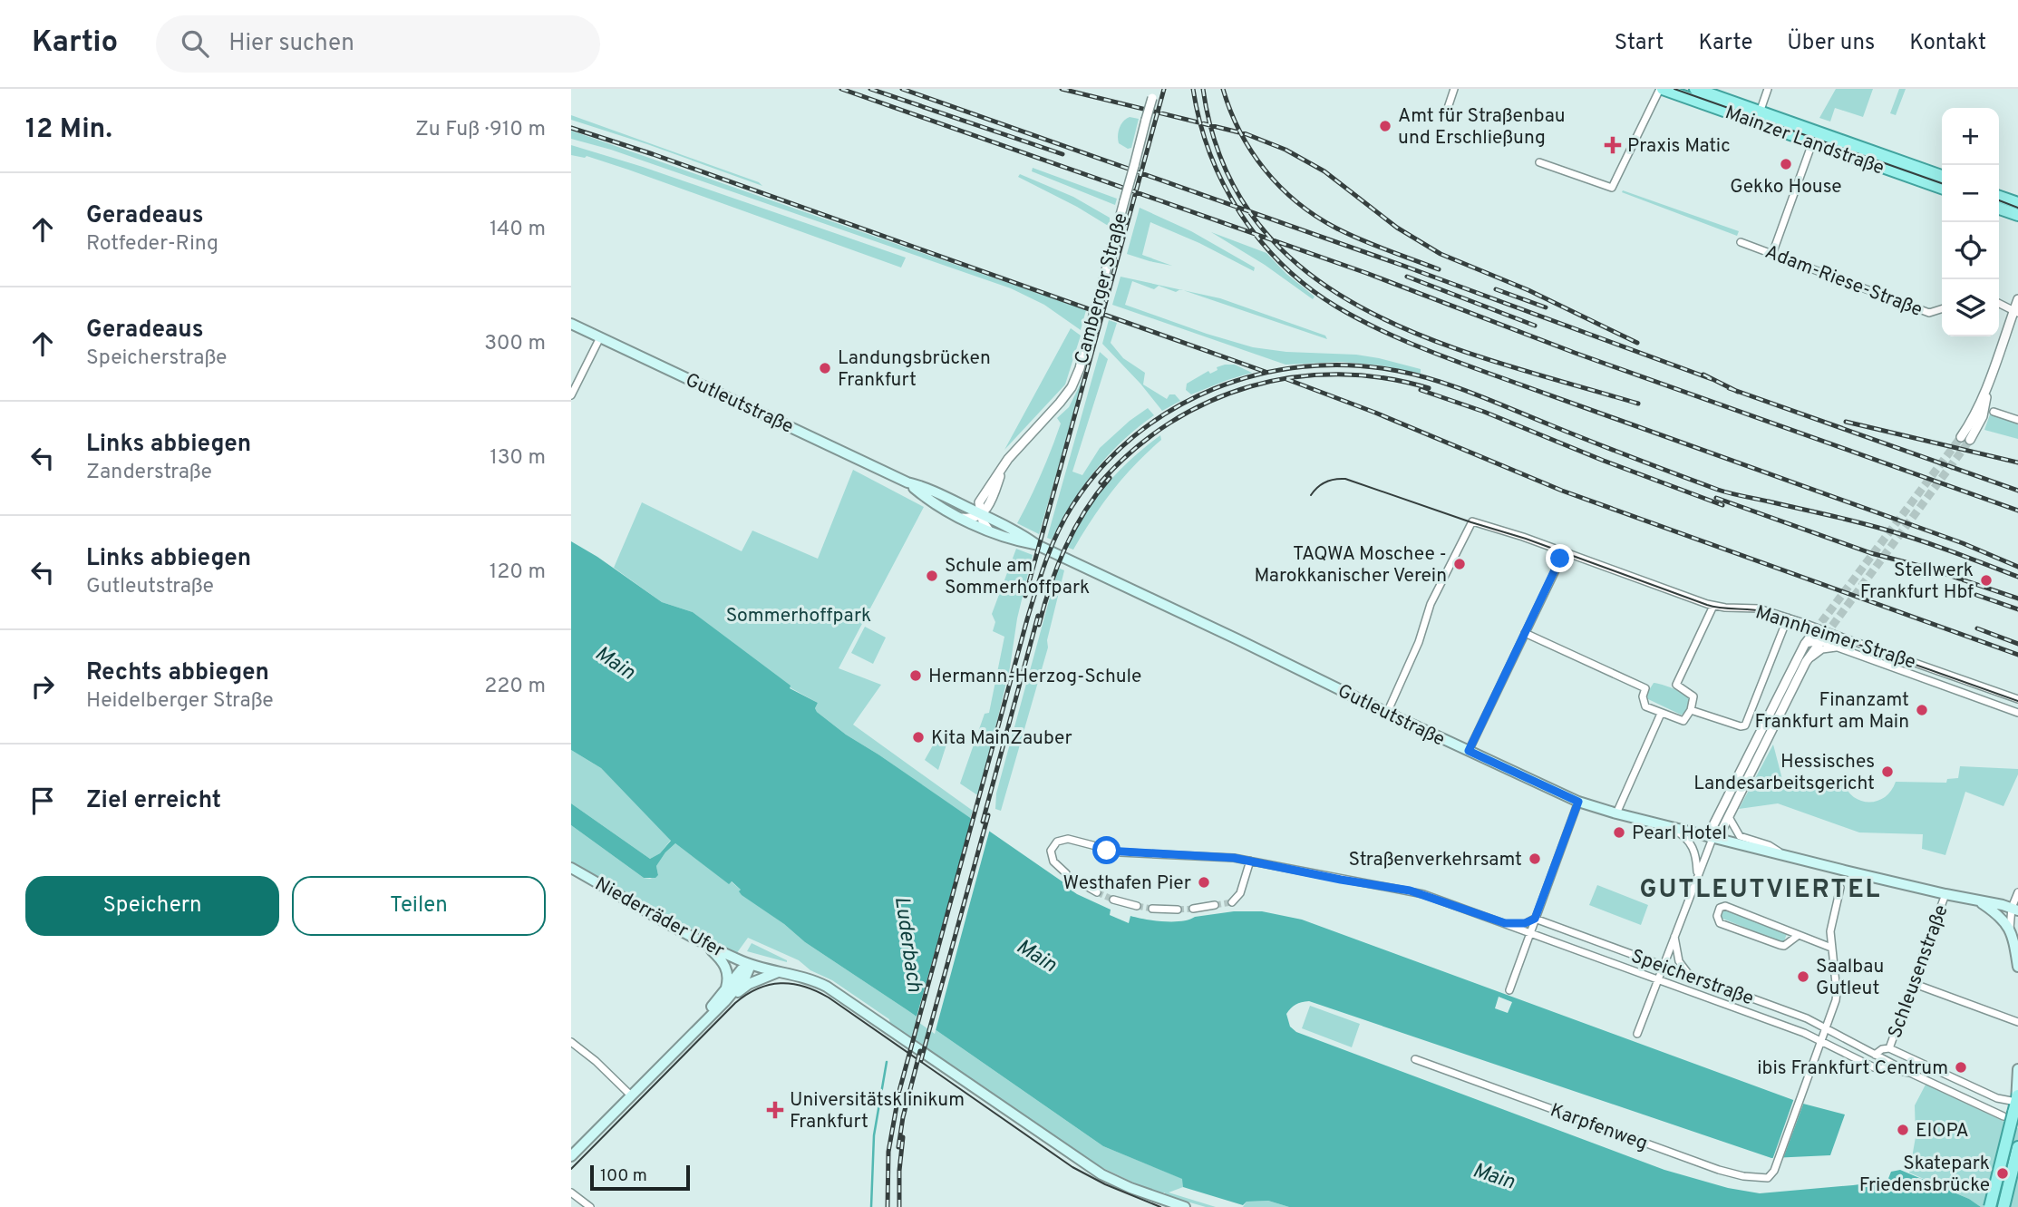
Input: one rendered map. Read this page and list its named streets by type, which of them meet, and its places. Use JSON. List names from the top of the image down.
{
  "streets": {
    "main road": ["Mainzer Landstraße", "Gutleutstraße", "Niederräder Ufer"],
    "street": [
      "Adam-Riese-Straße",
      "Camberger Straße",
      "Mannheimer Straße",
      "Schleusenstraße",
      "Speicherstraße",
      "Karpfenweg"
    ]
  },
  "crossings": [
    ["Camberger Straße", "Gutleutstraße"],
    ["Gutleutstraße", "Mannheimer Straße"],
    ["Gutleutstraße", "Schleusenstraße"],
    ["Speicherstraße", "Karpfenweg"]
  ],
  "districts": ["GUTLEUTVIERTEL"],
  "water": ["Main", "Luderbach"],
  "parks": ["Sommerhoffpark"],
  "places": {
    "other": [
      "Amt für Straßenbau und Erschließung",
      "Gekko House",
      "Landungsbrücken Frankfurt",
      "TAQWA Moschee - Marokkanischer Verein",
      "Schule am Sommerhoffpark",
      "Stellwerk Frankfurt Hbf",
      "Hermann-Herzog-Schule",
      "Finanzamt Frankfurt am Main",
      "Kita MainZauber",
      "Hessisches Landesarbeitsgericht",
      "Pearl Hotel",
      "Straßenverkehrsamt",
      "Westhafen Pier",
      "Saalbau Gutleut",
      "ibis Frankfurt Centrum",
      "EIOPA",
      "Skatepark Friedensbrücke"
    ],
    "health": ["Praxis Matic", "Universitätsklinikum Frankfurt"]
  },
  "scale_bar": "100 m",
  "page": {
    "header": "Kartio",
    "search": "Hier suchen",
    "nav": [
      "Start",
      "Karte",
      "Über uns",
      "Kontakt"
    ],
    "heading": ["12 Min.", "Zu Fuß · 910 m"],
    "map_buttons": ["+", "−"],
    "list": [
      ["Geradeaus", "Rotfeder-Ring", "140 m"],
      ["Geradeaus", "Speicherstraße", "300 m"],
      ["Links abbiegen", "Zanderstraße", "130 m"],
      ["Links abbiegen", "Gutleutstraße", "120 m"],
      ["Rechts abbiegen", "Heidelberger Straße", "220 m"],
      "Ziel erreicht"
    ],
    "buttons": ["Speichern", "Teilen"],
    "scale": "100 m"
  }
}
